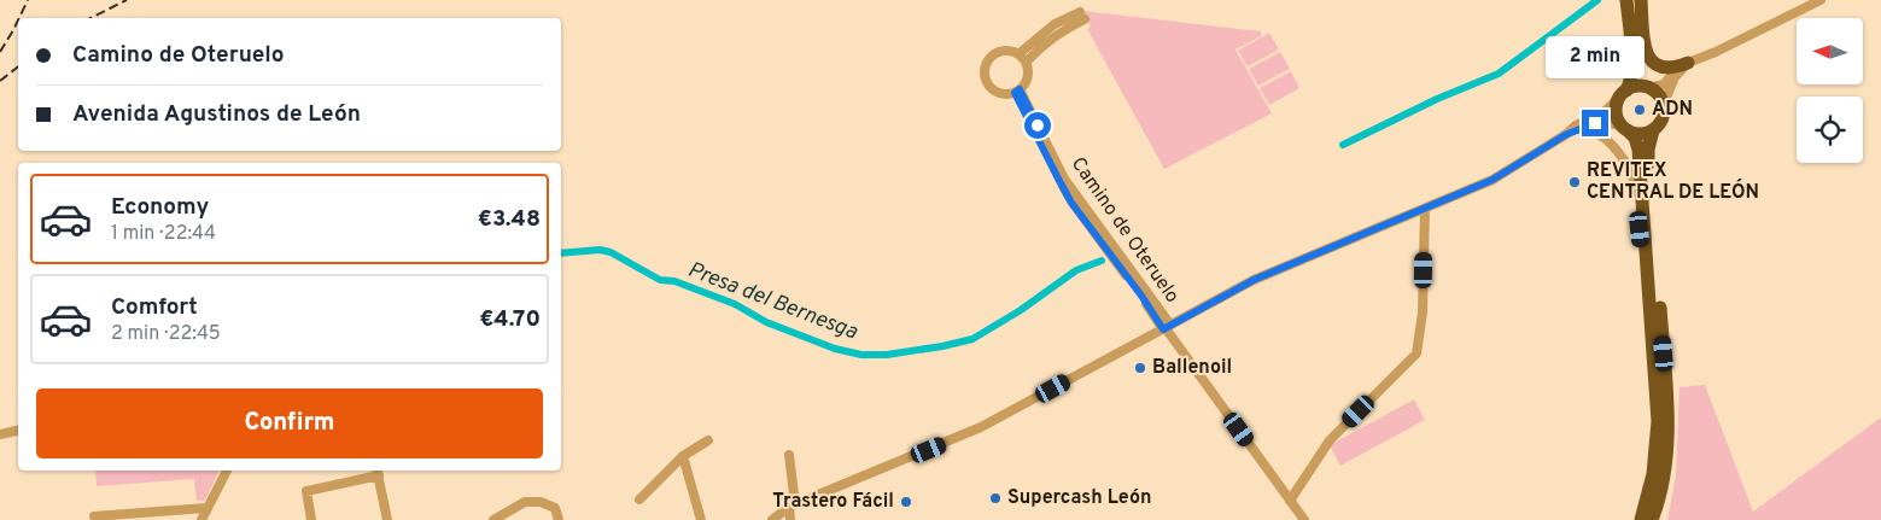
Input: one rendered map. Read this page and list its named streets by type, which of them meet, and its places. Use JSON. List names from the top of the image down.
{
  "streets": {
    "street": ["Camino de Oteruelo"]
  },
  "water": ["Presa del Bernesga"],
  "places": [
    "ADN",
    "REVITEX CENTRAL DE LEÓN",
    "Ballenoil",
    "Supercash León",
    "Trastero Fácil"
  ],
  "north": "left",
  "page": {
    "banner": ["Camino de Oteruelo", "Avenida Agustinos de León"],
    "bubble": "2 min",
    "list": [
      {
        "name": "Economy",
        "note": "1 min · 22:44",
        "value": "€3.48"
      },
      {
        "name": "Comfort",
        "note": "2 min · 22:45",
        "value": "€4.70"
      }
    ],
    "buttons": "Confirm"
  }
}
